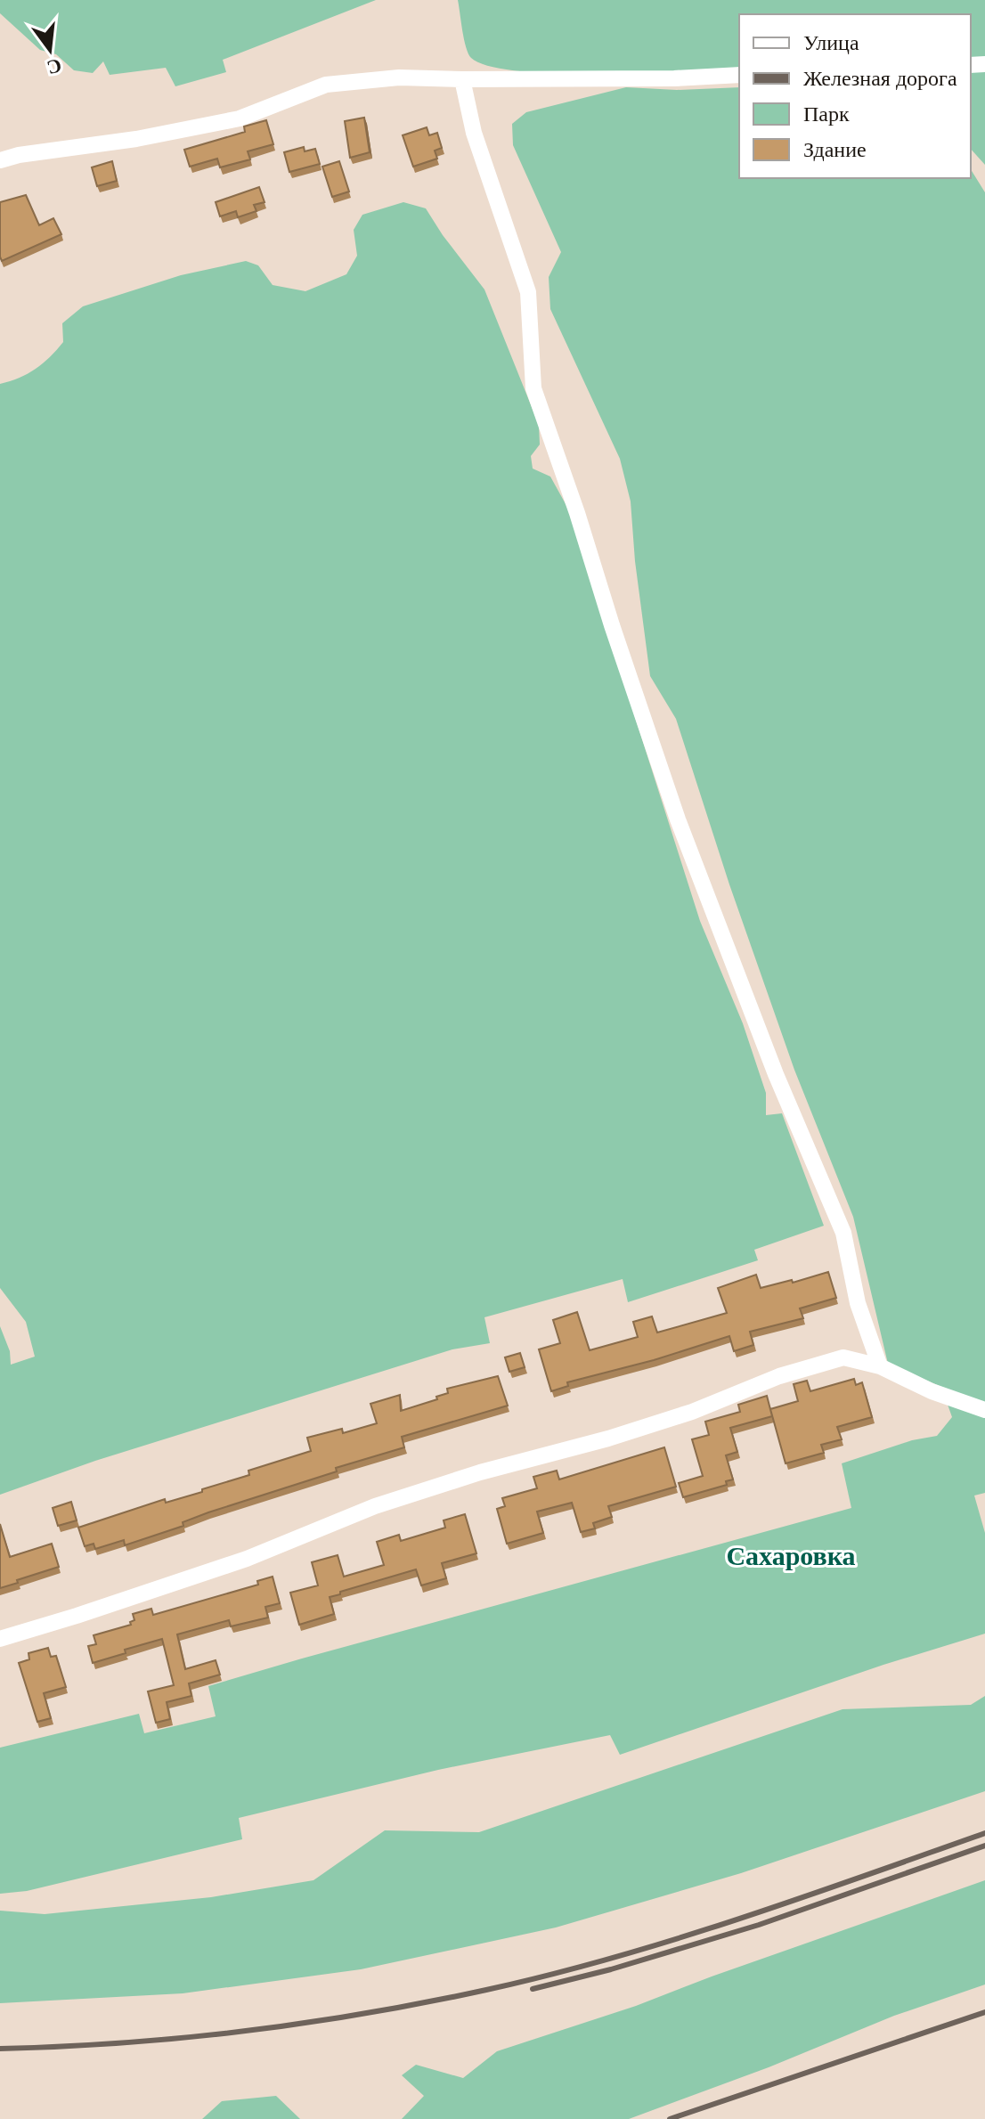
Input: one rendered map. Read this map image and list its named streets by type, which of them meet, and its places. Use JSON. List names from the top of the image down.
{
  "districts": ["Сахаровка"],
  "legend": [
    "Улица",
    "Железная дорога",
    "Парк",
    "Здание"
  ],
  "north": "bottom"
}
